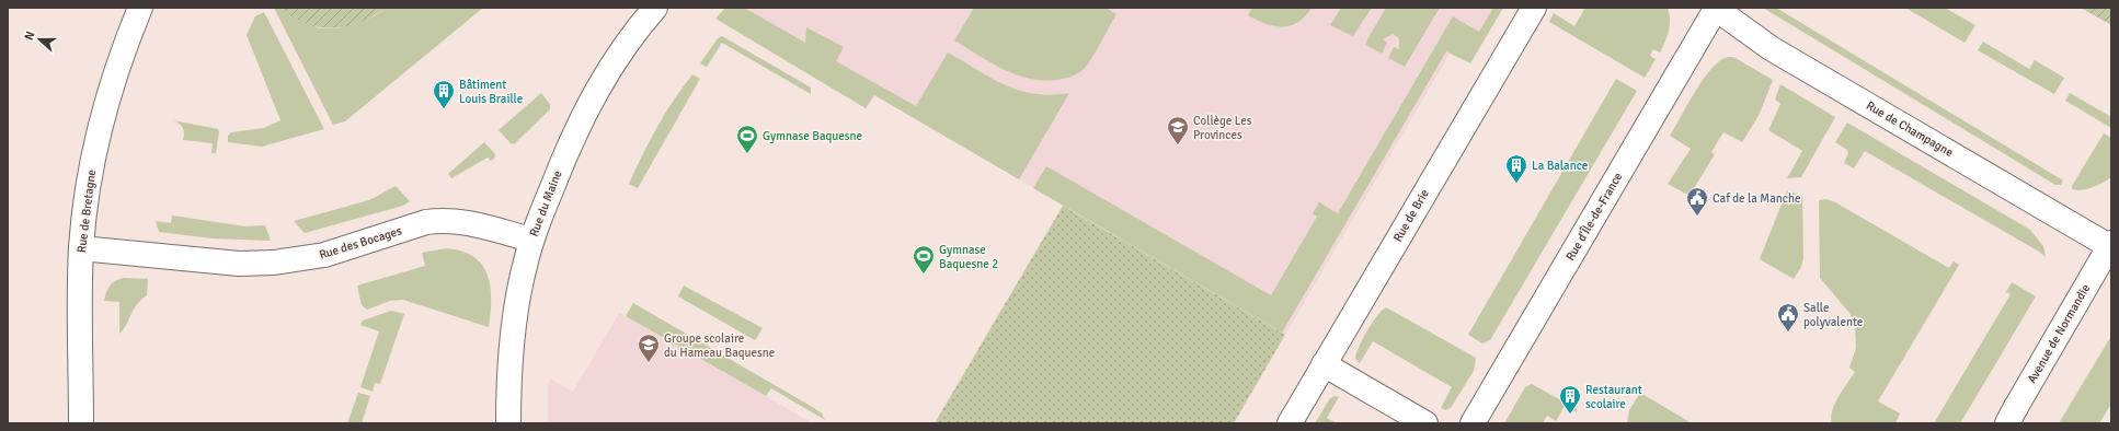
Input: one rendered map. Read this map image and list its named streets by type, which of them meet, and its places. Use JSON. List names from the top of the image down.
{
  "streets": {
    "street": [
      "Rue de Champagne",
      "Rue du Maine",
      "Rue de Bretagne",
      "Rue de Brie",
      "Rue d'Île-de-France",
      "Rue des Bocages",
      "Avenue de Normandie"
    ]
  },
  "crossings": [
    ["Rue de Champagne", "Rue d'Île-de-France"],
    ["Rue de Champagne", "Avenue de Normandie"],
    ["Rue du Maine", "Rue des Bocages"],
    ["Rue de Bretagne", "Rue des Bocages"]
  ],
  "places": {
    "building": ["Bâtiment Louis Braille", "La Balance", "Restaurant scolaire"],
    "school or university": ["Collège Les Provinces", "Groupe scolaire du Hameau Baquesne"],
    "sports": ["Gymnase Baquesne", "Gymnase Baquesne 2"],
    "public building": ["Caf de la Manche", "Salle polyvalente"]
  },
  "north": "left"
}
